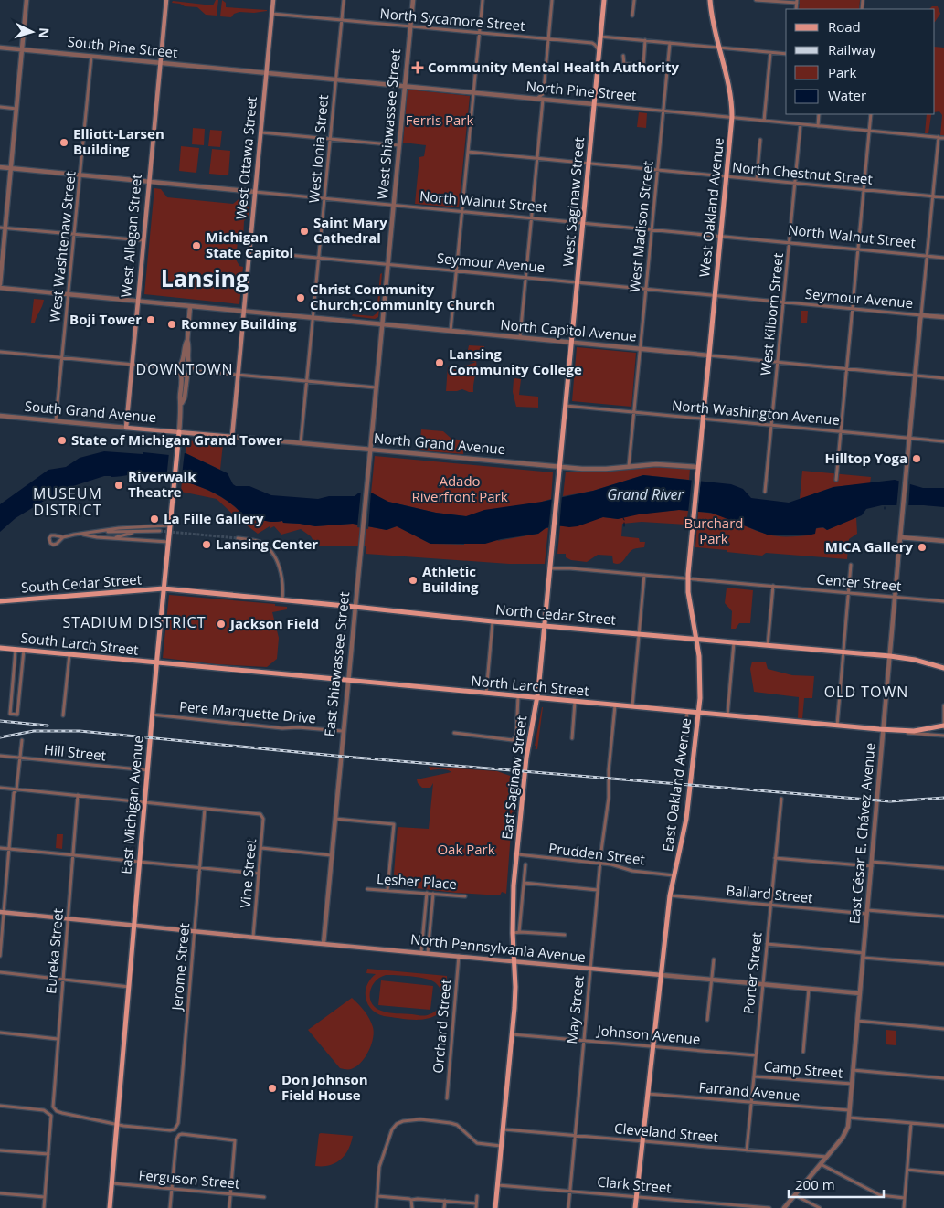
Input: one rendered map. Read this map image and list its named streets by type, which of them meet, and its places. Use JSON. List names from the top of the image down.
{
  "streets": {
    "main road": [
      "West Ottawa Street",
      "West Saginaw Street",
      "West Oakland Avenue",
      "West Allegan Street",
      "South Grand Avenue",
      "North Grand Avenue",
      "South Cedar Street",
      "North Cedar Street",
      "South Larch Street",
      "North Larch Street",
      "East Saginaw Street",
      "East Oakland Avenue",
      "East Michigan Avenue",
      "North Pennsylvania Avenue"
    ],
    "street": [
      "North Sycamore Street",
      "South Pine Street",
      "North Pine Street",
      "West Shiawassee Street",
      "West Ionia Street",
      "North Chestnut Street",
      "North Walnut Street",
      "West Madison Street",
      "West Washtenaw Street",
      "Seymour Avenue",
      "West Kilborn Street",
      "North Capitol Avenue",
      "North Washington Avenue",
      "Center Street",
      "East Shiawassee Street",
      "Pere Marquette Drive",
      "Hill Street",
      "East César E. Chávez Avenue",
      "Prudden Street",
      "Vine Street",
      "Lesher Place",
      "Ballard Street",
      "Eureka Street",
      "Jerome Street",
      "Porter Street",
      "May Street",
      "Orchard Street",
      "Johnson Avenue",
      "Camp Street",
      "Farrand Avenue",
      "Cleveland Street",
      "Ferguson Street",
      "Clark Street"
    ]
  },
  "crossings": [
    ["North Sycamore Street", "West Shiawassee Street"],
    ["North Sycamore Street", "West Ionia Street"],
    ["North Sycamore Street", "West Ottawa Street"],
    ["North Sycamore Street", "West Saginaw Street"],
    ["South Pine Street", "North Pine Street"],
    ["South Pine Street", "West Allegan Street"],
    ["South Pine Street", "West Washtenaw Street"],
    ["North Pine Street", "West Shiawassee Street"],
    ["North Pine Street", "West Ionia Street"],
    ["North Pine Street", "West Ottawa Street"],
    ["North Pine Street", "West Saginaw Street"],
    ["North Pine Street", "West Oakland Avenue"],
    ["North Pine Street", "West Madison Street"],
    ["North Pine Street", "West Kilborn Street"],
    ["West Shiawassee Street", "North Walnut Street"],
    ["West Shiawassee Street", "Seymour Avenue"],
    ["West Shiawassee Street", "North Capitol Avenue"],
    ["West Shiawassee Street", "East Shiawassee Street"],
    ["West Ionia Street", "North Walnut Street"],
    ["West Ionia Street", "Seymour Avenue"],
    ["West Ionia Street", "North Capitol Avenue"],
    ["West Ionia Street", "North Grand Avenue"],
    ["West Ottawa Street", "North Walnut Street"],
    ["West Ottawa Street", "Seymour Avenue"],
    ["West Ottawa Street", "North Capitol Avenue"],
    ["North Chestnut Street", "West Saginaw Street"],
    ["North Chestnut Street", "West Oakland Avenue"],
    ["North Chestnut Street", "West Madison Street"],
    ["North Chestnut Street", "West Kilborn Street"],
    ["North Walnut Street", "West Saginaw Street"],
    ["North Walnut Street", "West Oakland Avenue"],
    ["North Walnut Street", "West Madison Street"],
    ["North Walnut Street", "West Allegan Street"],
    ["North Walnut Street", "West Washtenaw Street"],
    ["North Walnut Street", "West Kilborn Street"],
    ["West Saginaw Street", "Seymour Avenue"],
    ["West Saginaw Street", "North Capitol Avenue"],
    ["West Saginaw Street", "North Washington Avenue"],
    ["West Saginaw Street", "East Saginaw Street"],
    ["West Oakland Avenue", "Seymour Avenue"],
    ["West Oakland Avenue", "North Capitol Avenue"],
    ["West Oakland Avenue", "North Washington Avenue"],
    ["West Oakland Avenue", "East Oakland Avenue"],
    ["West Madison Street", "Seymour Avenue"],
    ["West Madison Street", "North Capitol Avenue"],
    ["West Madison Street", "North Washington Avenue"],
    ["West Madison Street", "North Grand Avenue"],
    ["West Allegan Street", "North Capitol Avenue"],
    ["West Allegan Street", "South Grand Avenue"],
    ["West Washtenaw Street", "North Capitol Avenue"],
    ["West Washtenaw Street", "South Grand Avenue"],
    ["Seymour Avenue", "West Kilborn Street"],
    ["Seymour Avenue", "East César E. Chávez Avenue"],
    ["West Kilborn Street", "North Capitol Avenue"],
    ["West Kilborn Street", "North Washington Avenue"],
    ["North Capitol Avenue", "East César E. Chávez Avenue"],
    ["South Grand Avenue", "North Grand Avenue"],
    ["South Grand Avenue", "East Michigan Avenue"],
    ["North Washington Avenue", "East Saginaw Street"],
    ["North Washington Avenue", "East Oakland Avenue"],
    ["North Washington Avenue", "East César E. Chávez Avenue"],
    ["North Grand Avenue", "East Shiawassee Street"],
    ["North Grand Avenue", "East Saginaw Street"],
    ["North Grand Avenue", "East Oakland Avenue"],
    ["North Grand Avenue", "East Michigan Avenue"],
    ["Center Street", "East Oakland Avenue"],
    ["Center Street", "East César E. Chávez Avenue"],
    ["South Cedar Street", "North Cedar Street"],
    ["South Cedar Street", "East Michigan Avenue"],
    ["North Cedar Street", "East Shiawassee Street"],
    ["North Cedar Street", "East Saginaw Street"],
    ["North Cedar Street", "East Oakland Avenue"],
    ["North Cedar Street", "East Michigan Avenue"],
    ["North Cedar Street", "East César E. Chávez Avenue"],
    ["South Larch Street", "North Larch Street"],
    ["South Larch Street", "East Michigan Avenue"],
    ["East Shiawassee Street", "North Larch Street"],
    ["East Shiawassee Street", "Pere Marquette Drive"],
    ["East Shiawassee Street", "North Pennsylvania Avenue"],
    ["North Larch Street", "East Saginaw Street"],
    ["North Larch Street", "East Oakland Avenue"],
    ["North Larch Street", "East Michigan Avenue"],
    ["North Larch Street", "East César E. Chávez Avenue"],
    ["North Larch Street", "May Street"],
    ["Pere Marquette Drive", "East Michigan Avenue"],
    ["Hill Street", "East Michigan Avenue"],
    ["East Saginaw Street", "Prudden Street"],
    ["East Saginaw Street", "North Pennsylvania Avenue"],
    ["East Saginaw Street", "Johnson Avenue"],
    ["East Saginaw Street", "Cleveland Street"],
    ["East Saginaw Street", "Clark Street"],
    ["East Oakland Avenue", "Prudden Street"],
    ["East Oakland Avenue", "Ballard Street"],
    ["East Oakland Avenue", "North Pennsylvania Avenue"],
    ["East Oakland Avenue", "Johnson Avenue"],
    ["East Oakland Avenue", "Farrand Avenue"],
    ["East Oakland Avenue", "Cleveland Street"],
    ["East Oakland Avenue", "Clark Street"],
    ["East Michigan Avenue", "North Pennsylvania Avenue"],
    ["East Michigan Avenue", "Eureka Street"],
    ["East Michigan Avenue", "Jerome Street"],
    ["East Michigan Avenue", "Ferguson Street"],
    ["East César E. Chávez Avenue", "Ballard Street"],
    ["East César E. Chávez Avenue", "North Pennsylvania Avenue"],
    ["East César E. Chávez Avenue", "Camp Street"],
    ["East César E. Chávez Avenue", "Farrand Avenue"],
    ["East César E. Chávez Avenue", "Cleveland Street"],
    ["Prudden Street", "May Street"],
    ["Vine Street", "North Pennsylvania Avenue"],
    ["Vine Street", "Jerome Street"],
    ["Ballard Street", "Porter Street"],
    ["North Pennsylvania Avenue", "Eureka Street"],
    ["North Pennsylvania Avenue", "Jerome Street"],
    ["North Pennsylvania Avenue", "Porter Street"],
    ["North Pennsylvania Avenue", "May Street"],
    ["North Pennsylvania Avenue", "Orchard Street"],
    ["Eureka Street", "Jerome Street"],
    ["Porter Street", "Johnson Avenue"],
    ["Porter Street", "Camp Street"],
    ["Porter Street", "Farrand Avenue"],
    ["Porter Street", "Cleveland Street"],
    ["May Street", "Johnson Avenue"],
    ["May Street", "Cleveland Street"],
    ["May Street", "Clark Street"]
  ],
  "districts": [
    "Lansing",
    "DOWNTOWN",
    "MUSEUM DISTRICT",
    "STADIUM DISTRICT",
    "OLD TOWN"
  ],
  "water": ["Grand River"],
  "parks": [
    "Ferris Park",
    "Adado Riverfront Park",
    "Burchard Park",
    "Oak Park"
  ],
  "places": {
    "health": ["Community Mental Health Authority"],
    "other": [
      "Elliott-Larsen Building",
      "Saint Mary Cathedral",
      "Michigan State Capitol",
      "Christ Community Church;Community Church",
      "Boji Tower",
      "Romney Building",
      "Lansing Community College",
      "State of Michigan Grand Tower",
      "Hilltop Yoga",
      "Riverwalk Theatre",
      "La Fille Gallery",
      "Lansing Center",
      "MICA Gallery",
      "Athletic Building",
      "Jackson Field",
      "Don Johnson Field House"
    ]
  },
  "legend": [
    "Road",
    "Railway",
    "Park",
    "Water"
  ],
  "scale_bar": "200 m",
  "north": "right"
}
